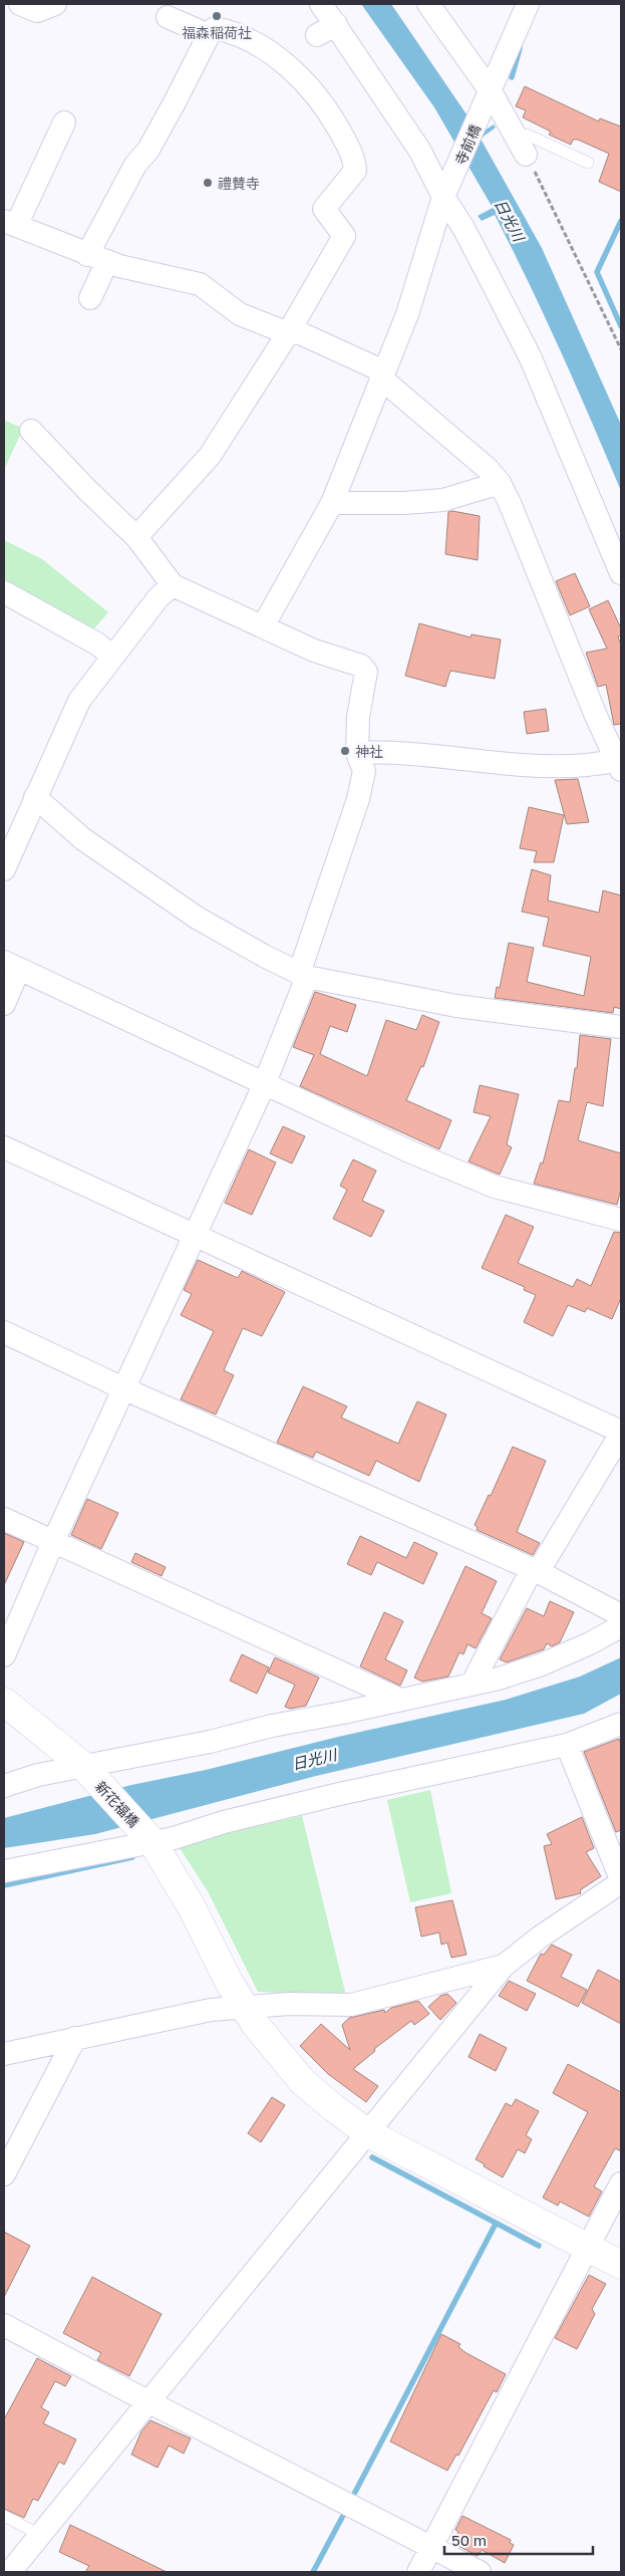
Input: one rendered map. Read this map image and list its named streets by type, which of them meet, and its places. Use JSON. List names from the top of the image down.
{
  "streets": {
    "street": ["寺前橋", "新花福橋"]
  },
  "water": ["日光川"],
  "places": ["福森稲荷社", "禮賛寺", "神社"],
  "scale_bar": "50 m"
}
